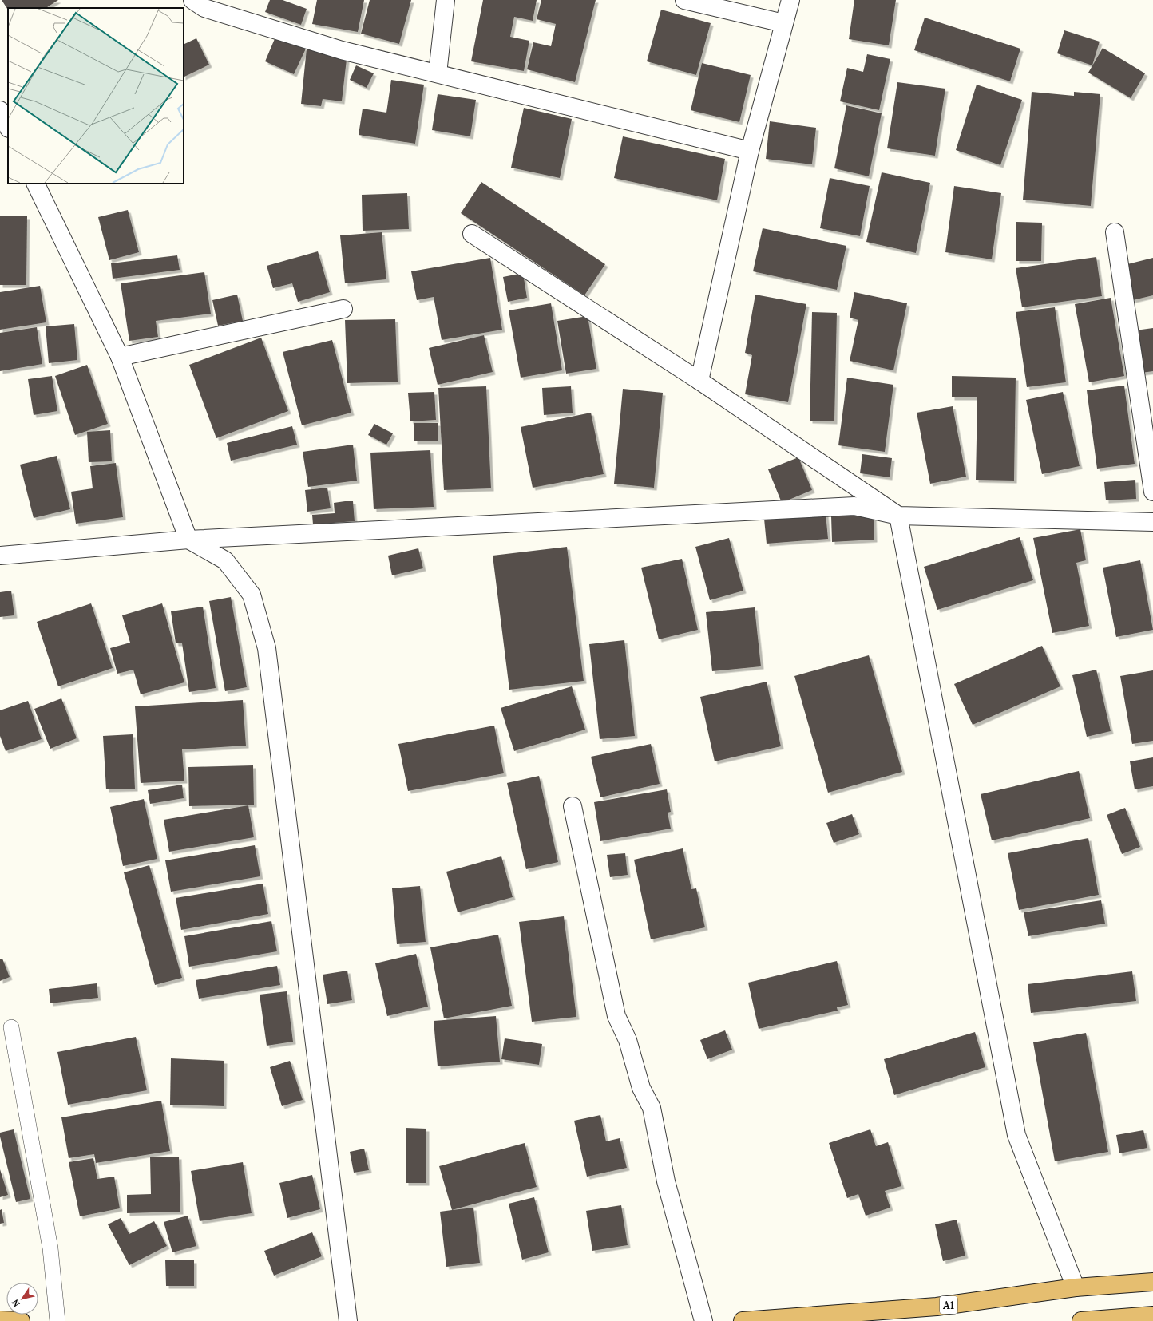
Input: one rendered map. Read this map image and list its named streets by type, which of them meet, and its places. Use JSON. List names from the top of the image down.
{
  "streets": {
    "highway": ["A1"]
  },
  "north": "bottom left"
}
